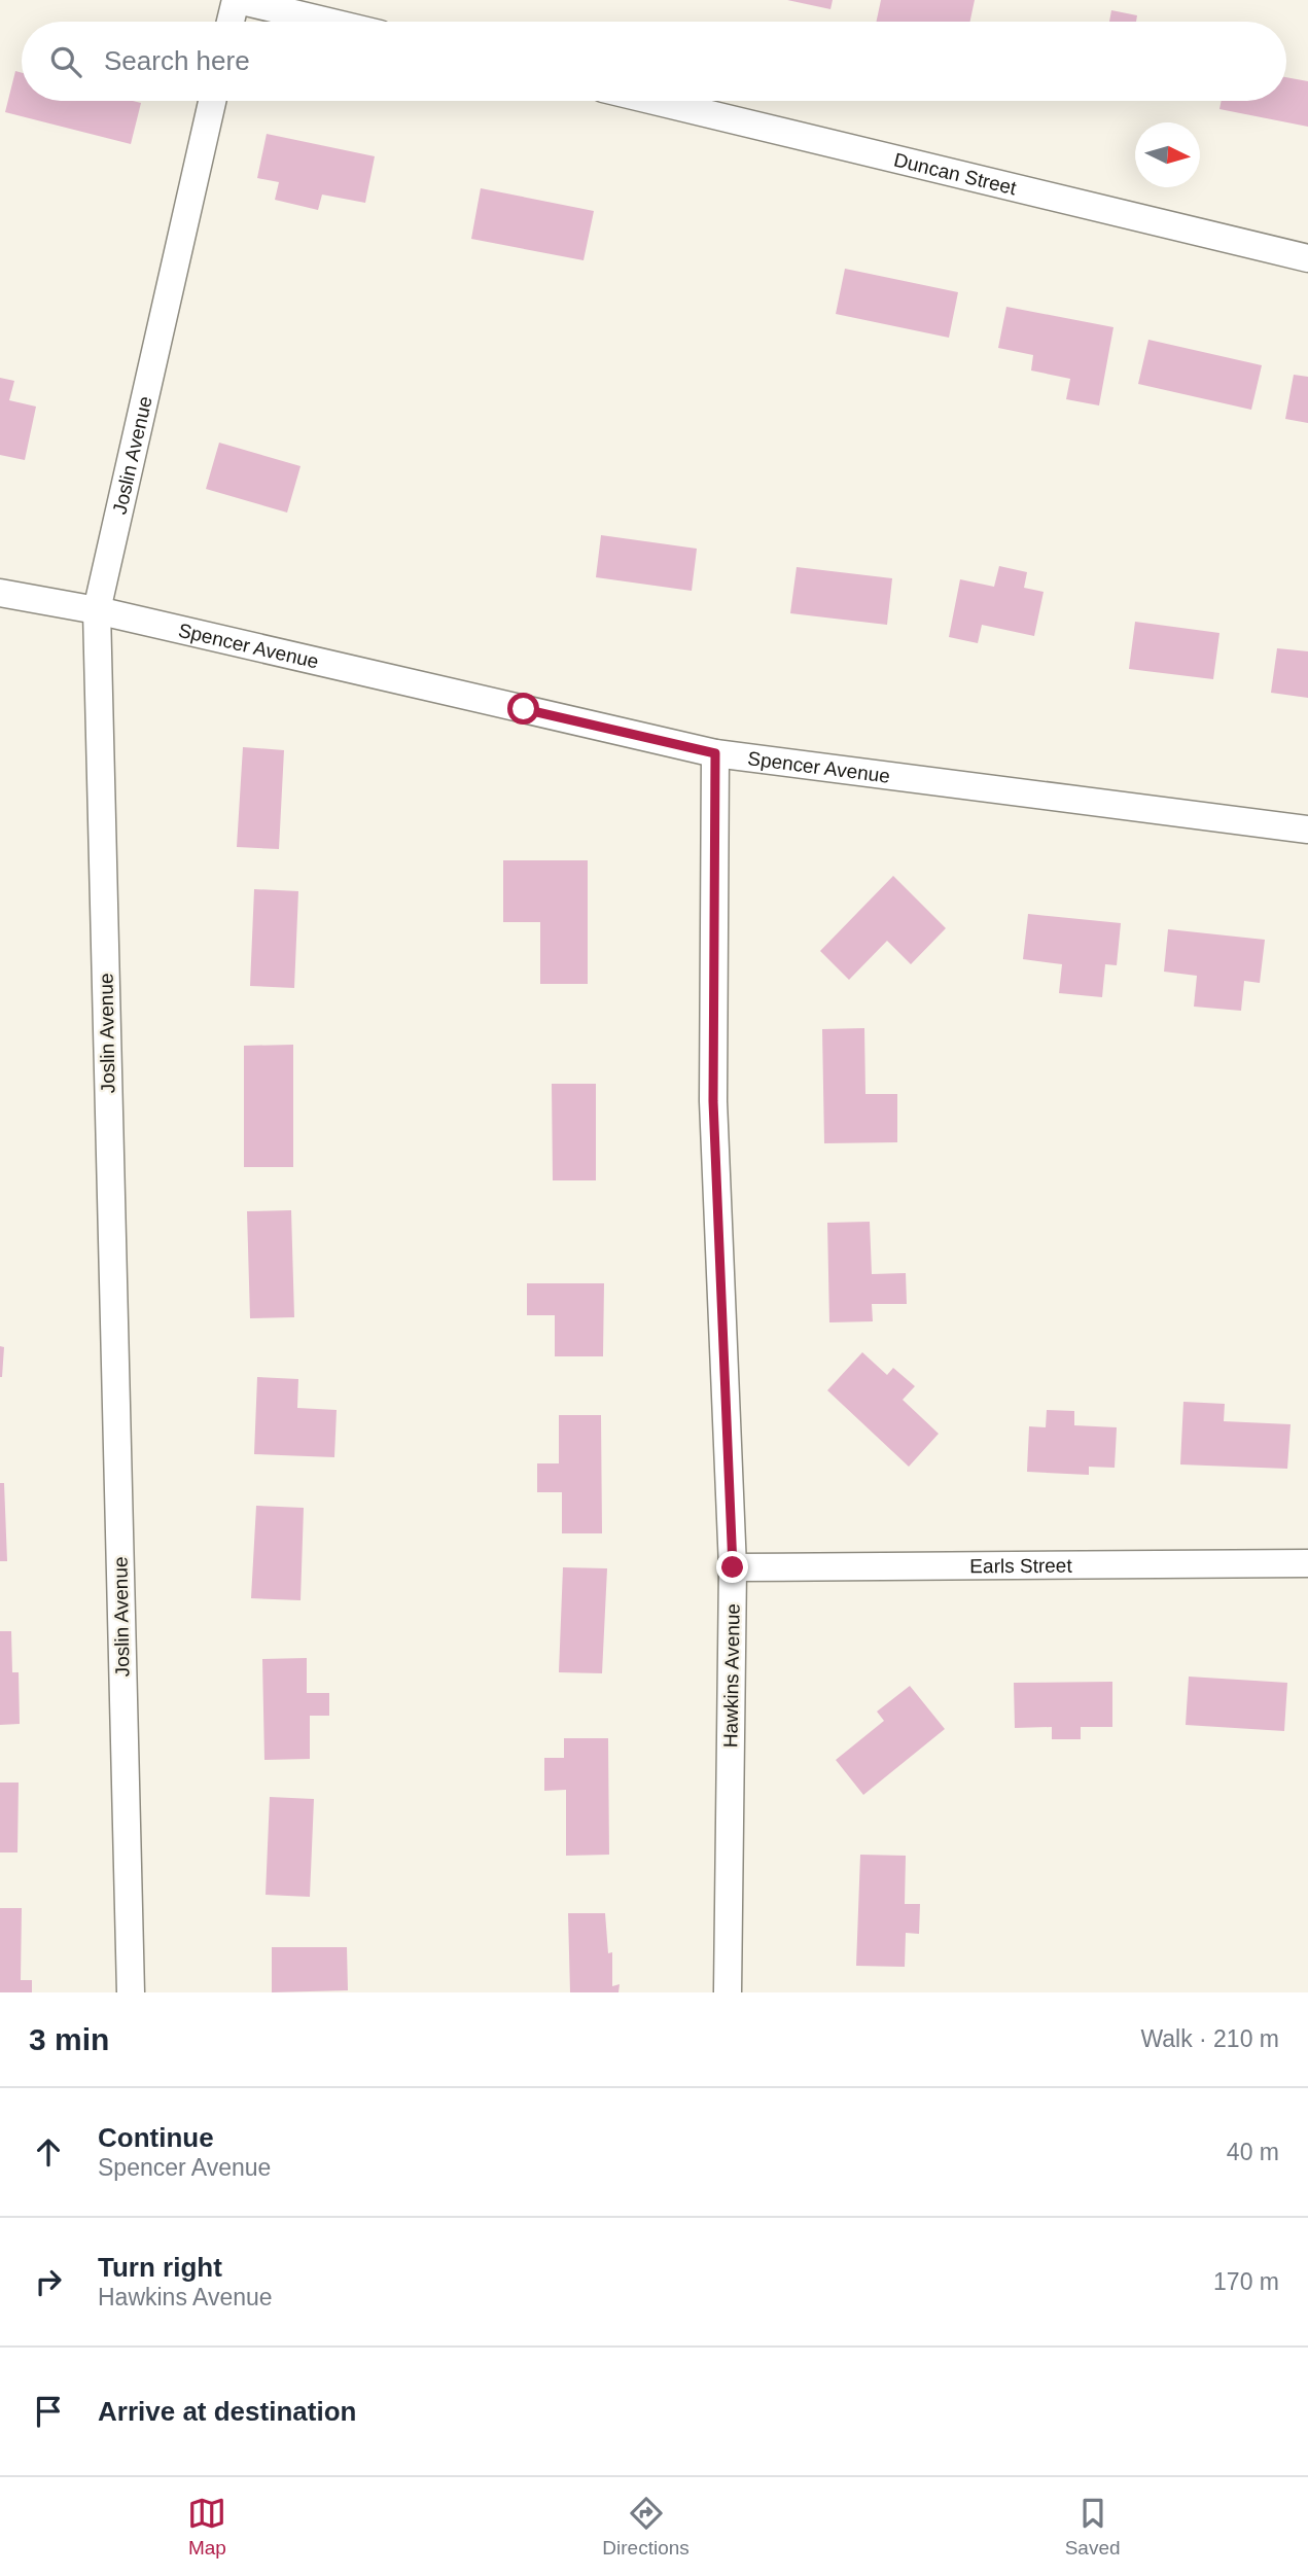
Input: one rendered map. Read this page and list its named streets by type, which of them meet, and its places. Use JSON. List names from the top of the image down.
{
  "streets": {
    "street": [
      "Duncan Street",
      "Joslin Avenue",
      "Spencer Avenue",
      "Earls Street",
      "Hawkins Avenue"
    ]
  },
  "crossings": [
    ["Joslin Avenue", "Spencer Avenue"],
    ["Spencer Avenue", "Hawkins Avenue"],
    ["Earls Street", "Hawkins Avenue"]
  ],
  "north": "right",
  "page": {
    "search": "Search here",
    "heading": ["3 min", "Walk · 210 m"],
    "list": [
      ["Continue", "Spencer Avenue", "40 m"],
      ["Turn right", "Hawkins Avenue", "170 m"],
      "Arrive at destination"
    ],
    "nav": ["Map", "Directions", "Saved"]
  }
}
